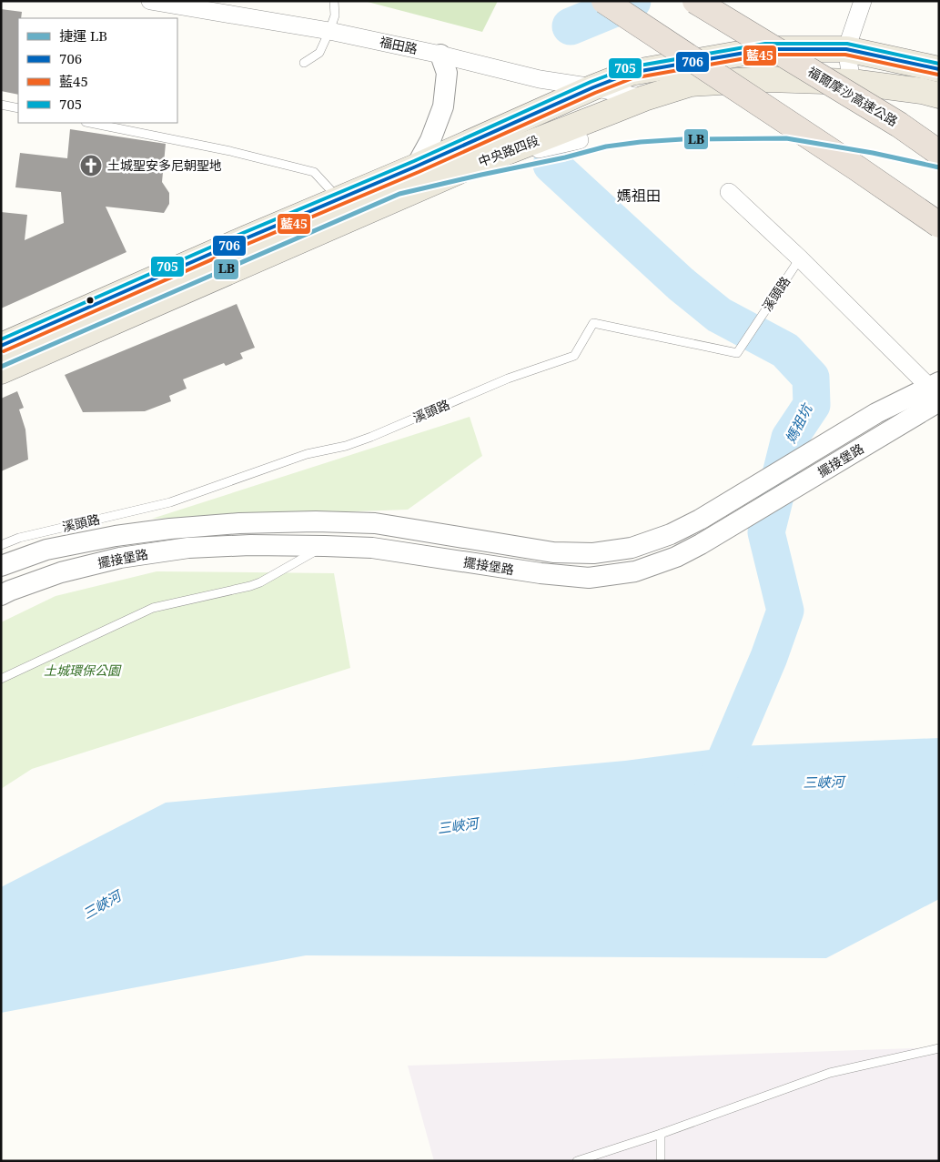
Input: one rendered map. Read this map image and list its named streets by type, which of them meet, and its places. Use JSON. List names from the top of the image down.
{
  "streets": {
    "highway": ["福爾摩沙高速公路"],
    "main road": ["中央路四段"],
    "street": ["福田路", "擺接堡路"],
    "lane": ["溪頭路"]
  },
  "crossings": [
    ["福田路", "中央路四段"]
  ],
  "districts": ["媽祖田"],
  "water": ["媽祖坑", "三峽河"],
  "parks": ["土城環保公園"],
  "places": {
    "church": ["土城聖安多尼朝聖地"]
  },
  "lines": [
    "transit line 705",
    "transit line 706",
    "transit line 藍45",
    "metro line LB"
  ],
  "legend": [
    "捷運 LB",
    "706",
    "藍45",
    "705"
  ]
}
